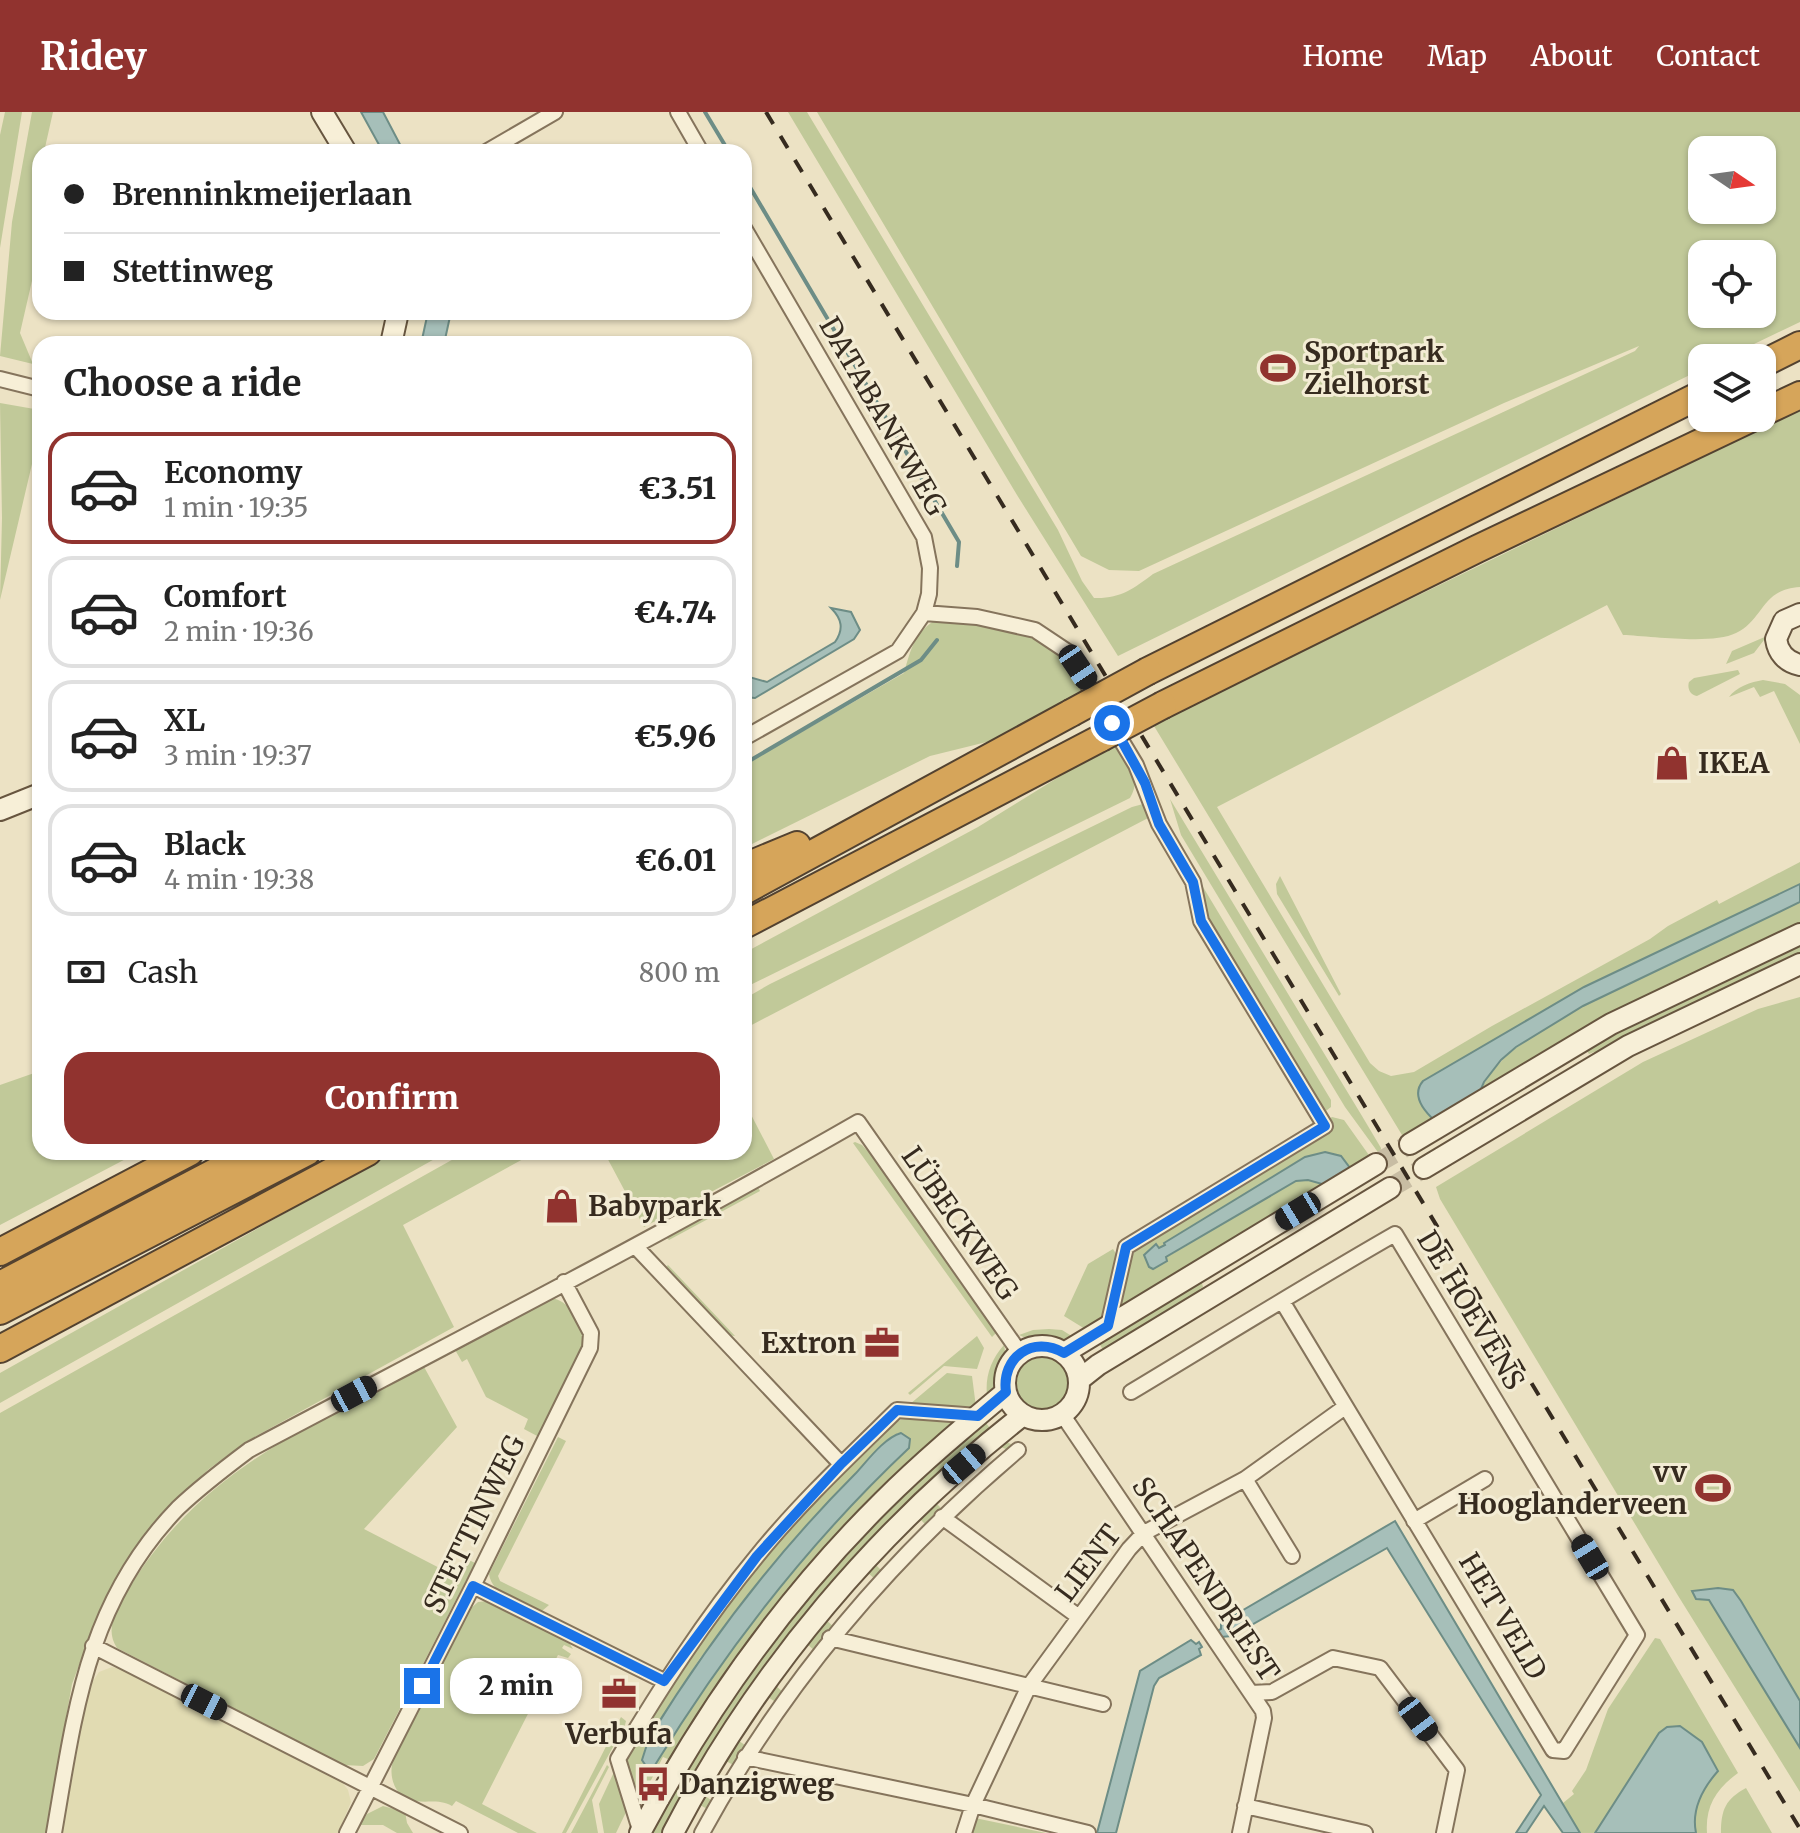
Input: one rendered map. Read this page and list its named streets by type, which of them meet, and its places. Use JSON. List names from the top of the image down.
{
  "streets": {
    "street": [
      "DATABANKWEG",
      "LÜBECKWEG",
      "DE HOEVENS",
      "STETTINWEG",
      "LIENT",
      "SCHAPENDRIEST",
      "HET VELD"
    ]
  },
  "crossings": [
    ["LÜBECKWEG", "SCHAPENDRIEST"],
    ["DE HOEVENS", "HET VELD"],
    ["LIENT", "SCHAPENDRIEST"],
    ["LIENT", "HET VELD"]
  ],
  "places": {
    "sports": ["Sportpark Zielhorst", "vv Hooglanderveen"],
    "shop": ["IKEA", "Babypark"],
    "office": ["Extron", "Verbufa"],
    "bus stop": ["Danzigweg"]
  },
  "north": "right",
  "page": {
    "header": "Ridey",
    "nav": [
      "Home",
      "Map",
      "About",
      "Contact"
    ],
    "banner": ["Brenninkmeijerlaan", "Stettinweg"],
    "heading": "Choose a ride",
    "list": [
      {
        "name": "Economy",
        "note": "1 min · 19:35",
        "value": "€3.51"
      },
      {
        "name": "Comfort",
        "note": "2 min · 19:36",
        "value": "€4.74"
      },
      {
        "name": "XL",
        "note": "3 min · 19:37",
        "value": "€5.96"
      },
      {
        "name": "Black",
        "note": "4 min · 19:38",
        "value": "€6.01"
      }
    ],
    "pay": ["Cash", "800 m"],
    "buttons": "Confirm",
    "bubble": "2 min"
  }
}
